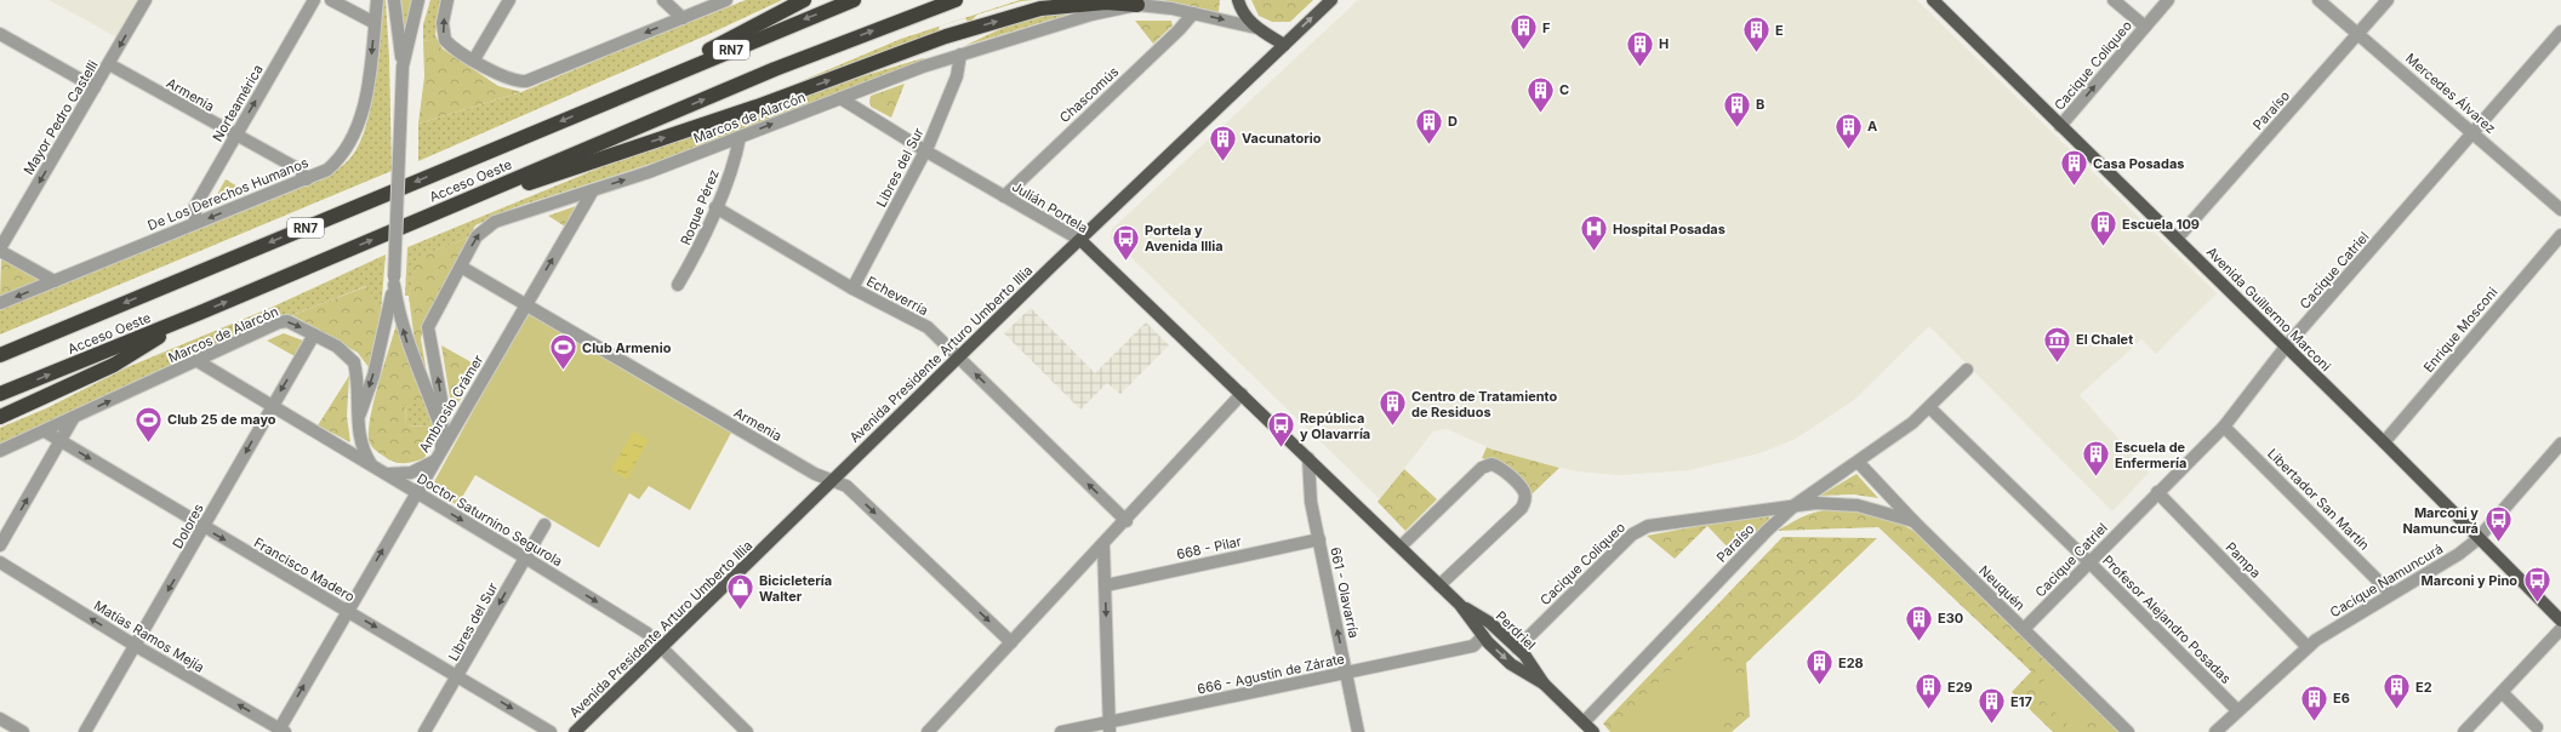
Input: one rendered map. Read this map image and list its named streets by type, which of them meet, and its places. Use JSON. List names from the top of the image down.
{
  "streets": {
    "highway": ["RN7", "Acceso Oeste"],
    "main road": [
      "Marcos de Alarcón",
      "Julián Portela",
      "Avenida Guillermo Marconi",
      "Avenida Presidente Arturo Umberto Illia",
      "Perdriel"
    ],
    "street": [
      "Cacique Coliqueo",
      "Mercedes Álvarez",
      "Armenia",
      "Chascomús",
      "Norteamérica",
      "Paraíso",
      "Mayor Pedro Castelli",
      "Libres del Sur",
      "De Los Derechos Humanos",
      "Roque Pérez",
      "Cacique Catriel",
      "Echeverría",
      "Enrique Mosconi",
      "Ambrosio Crámer",
      "Libertador San Martín",
      "Doctor Saturnino Segurola",
      "Dolores",
      "668 - Pilar",
      "Pampa",
      "Francisco Madero",
      "Cacique Namuncurá",
      "Neuquén",
      "661 - Olavarría",
      "Profesor Alejandro Posadas",
      "Matías Ramos Mejía",
      "666 - Agustín de Zárate"
    ]
  },
  "crossings": [
    ["Cacique Coliqueo", "Paraíso"],
    ["Cacique Coliqueo", "Avenida Guillermo Marconi"],
    ["Cacique Coliqueo", "Neuquén"],
    ["Cacique Coliqueo", "Perdriel"],
    ["Mercedes Álvarez", "Paraíso"],
    ["Mercedes Álvarez", "Cacique Catriel"],
    ["Armenia", "Norteamérica"],
    ["Armenia", "Mayor Pedro Castelli"],
    ["Armenia", "Marcos de Alarcón"],
    ["Armenia", "De Los Derechos Humanos"],
    ["Armenia", "Avenida Presidente Arturo Umberto Illia"],
    ["Armenia", "Ambrosio Crámer"],
    ["Chascomús", "Marcos de Alarcón"],
    ["Chascomús", "Julián Portela"],
    ["Norteamérica", "De Los Derechos Humanos"],
    ["Paraíso", "Avenida Guillermo Marconi"],
    ["Paraíso", "Neuquén"],
    ["Paraíso", "Profesor Alejandro Posadas"],
    ["Marcos de Alarcón", "Libres del Sur"],
    ["Marcos de Alarcón", "Roque Pérez"],
    ["Marcos de Alarcón", "Julián Portela"],
    ["Marcos de Alarcón", "Avenida Presidente Arturo Umberto Illia"],
    ["Marcos de Alarcón", "Ambrosio Crámer"],
    ["Marcos de Alarcón", "Doctor Saturnino Segurola"],
    ["Marcos de Alarcón", "Dolores"],
    ["Marcos de Alarcón", "Francisco Madero"],
    ["Libres del Sur", "Julián Portela"],
    ["Libres del Sur", "Echeverría"],
    ["Libres del Sur", "Doctor Saturnino Segurola"],
    ["Libres del Sur", "Francisco Madero"],
    ["Roque Pérez", "Echeverría"],
    ["Julián Portela", "Avenida Presidente Arturo Umberto Illia"],
    ["Julián Portela", "661 - Olavarría"],
    ["Julián Portela", "Perdriel"],
    ["Cacique Catriel", "Avenida Guillermo Marconi"],
    ["Cacique Catriel", "Libertador San Martín"],
    ["Cacique Catriel", "Pampa"],
    ["Cacique Catriel", "Neuquén"],
    ["Cacique Catriel", "Profesor Alejandro Posadas"],
    ["Echeverría", "Avenida Presidente Arturo Umberto Illia"],
    ["Avenida Guillermo Marconi", "Enrique Mosconi"],
    ["Avenida Guillermo Marconi", "Cacique Namuncurá"],
    ["Avenida Presidente Arturo Umberto Illia", "Doctor Saturnino Segurola"],
    ["Ambrosio Crámer", "Doctor Saturnino Segurola"],
    ["Ambrosio Crámer", "Francisco Madero"],
    ["Ambrosio Crámer", "Matías Ramos Mejía"],
    ["Libertador San Martín", "Cacique Namuncurá"],
    ["Doctor Saturnino Segurola", "Dolores"],
    ["Dolores", "Francisco Madero"],
    ["Dolores", "Matías Ramos Mejía"],
    ["668 - Pilar", "661 - Olavarría"],
    ["Pampa", "Cacique Namuncurá"],
    ["Cacique Namuncurá", "Profesor Alejandro Posadas"],
    ["661 - Olavarría", "666 - Agustín de Zárate"]
  ],
  "one_way": [
    "Norteamérica",
    "Mayor Pedro Castelli",
    "Marcos de Alarcón",
    "De Los Derechos Humanos",
    "Echeverría",
    "Ambrosio Crámer",
    "Doctor Saturnino Segurola",
    "Dolores",
    "Francisco Madero",
    "661 - Olavarría",
    "Matías Ramos Mejía"
  ],
  "places": {
    "building": [
      "F",
      "E",
      "H",
      "C",
      "B",
      "D",
      "A",
      "Vacunatorio",
      "Casa Posadas",
      "Escuela 109",
      "Centro de Tratamiento de Residuos",
      "Escuela de Enfermería",
      "E30",
      "E28",
      "E29",
      "E2",
      "E6",
      "E17"
    ],
    "hospital": ["Hospital Posadas"],
    "bus stop": [
      "Portela y Avenida Illia",
      "República y Olavarría",
      "Marconi y Namuncurá",
      "Marconi y Pino"
    ],
    "museum": ["El Chalet"],
    "sports": ["Club Armenio", "Club 25 de mayo"],
    "shop": ["Bicicletería Walter"]
  }
}
